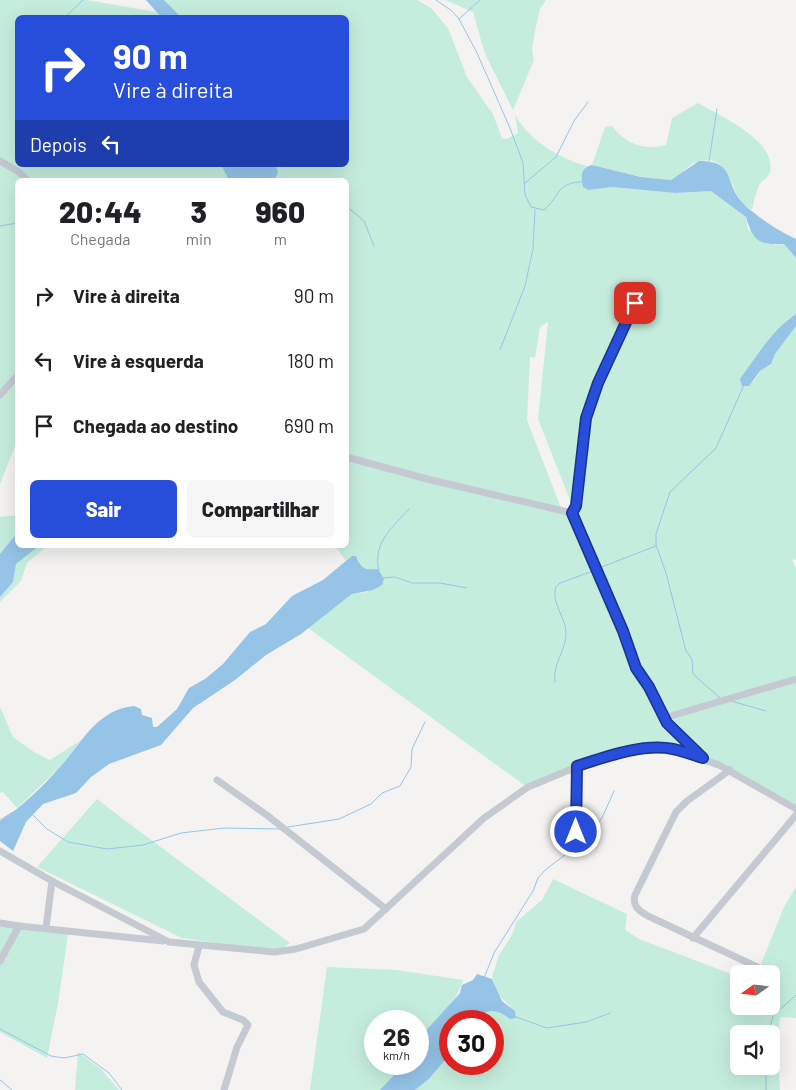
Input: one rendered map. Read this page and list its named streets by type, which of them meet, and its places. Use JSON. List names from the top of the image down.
{
  "north": "left",
  "page": {
    "turn": ["90 m", "Vire à direita"],
    "then": "Depois",
    "eta": [
      "20:44",
      "Chegada",
      "3",
      "min",
      "960",
      "m"
    ],
    "list": [
      {
        "name": "Vire à direita",
        "value": "90 m"
      },
      {
        "name": "Vire à esquerda",
        "value": "180 m"
      },
      {
        "name": "Chegada ao destino",
        "value": "690 m"
      }
    ],
    "buttons": ["Sair", "Compartilhar"],
    "speed": "26 km/h",
    "limit": "30"
  }
}
